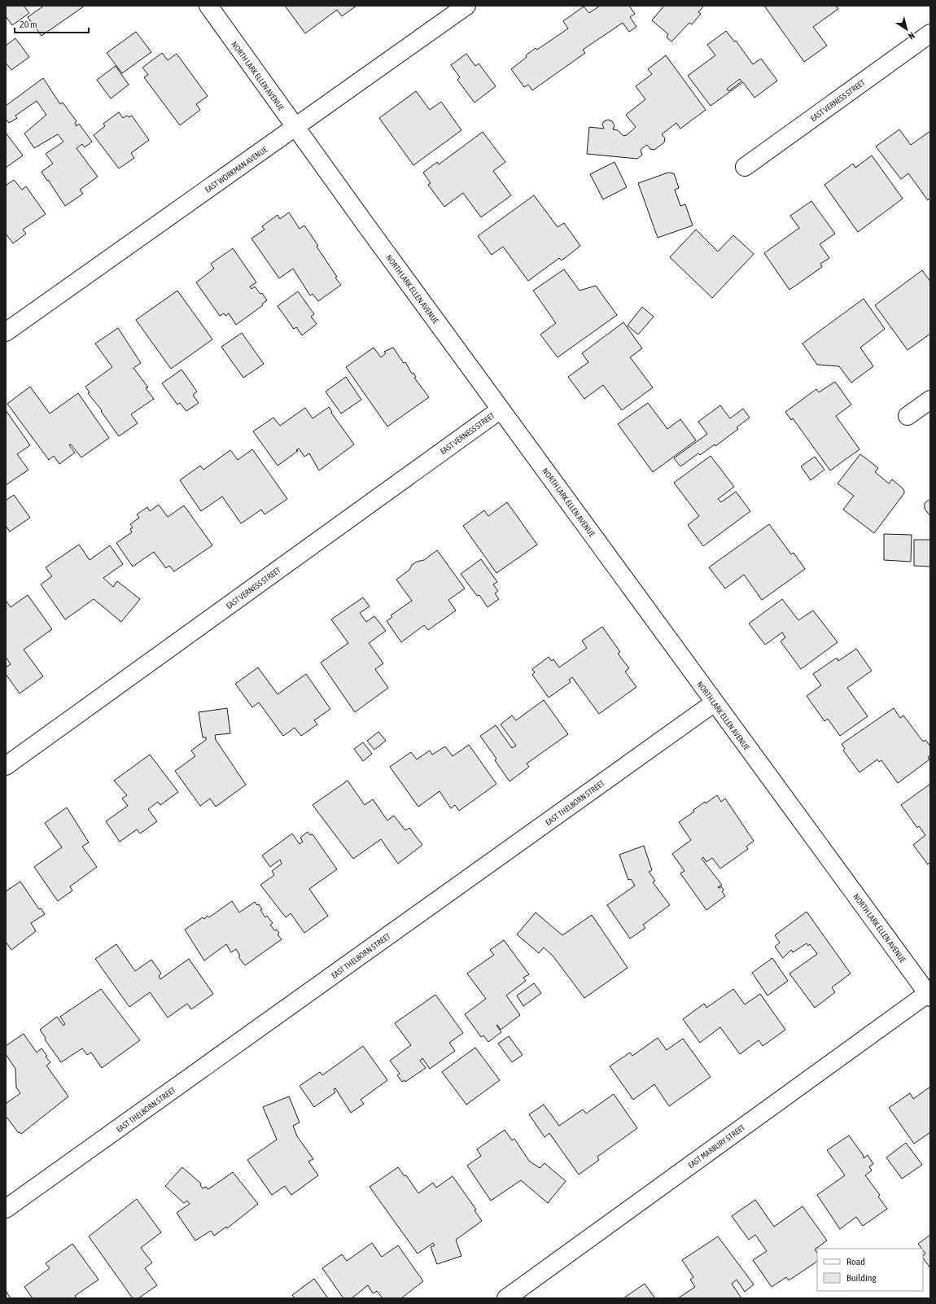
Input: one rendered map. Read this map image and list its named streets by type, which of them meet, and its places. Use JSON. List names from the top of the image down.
{
  "streets": {
    "street": [
      "NORTH LARK ELLEN AVENUE",
      "EAST VERNESS STREET",
      "EAST WORKMAN AVENUE",
      "EAST THELBORN STREET",
      "EAST MARBURY STREET"
    ]
  },
  "crossings": [
    ["NORTH LARK ELLEN AVENUE", "EAST VERNESS STREET"],
    ["NORTH LARK ELLEN AVENUE", "EAST WORKMAN AVENUE"],
    ["NORTH LARK ELLEN AVENUE", "EAST THELBORN STREET"],
    ["NORTH LARK ELLEN AVENUE", "EAST MARBURY STREET"]
  ],
  "legend": ["Road", "Building"],
  "scale_bar": "20 m",
  "north": "bottom right"
}
